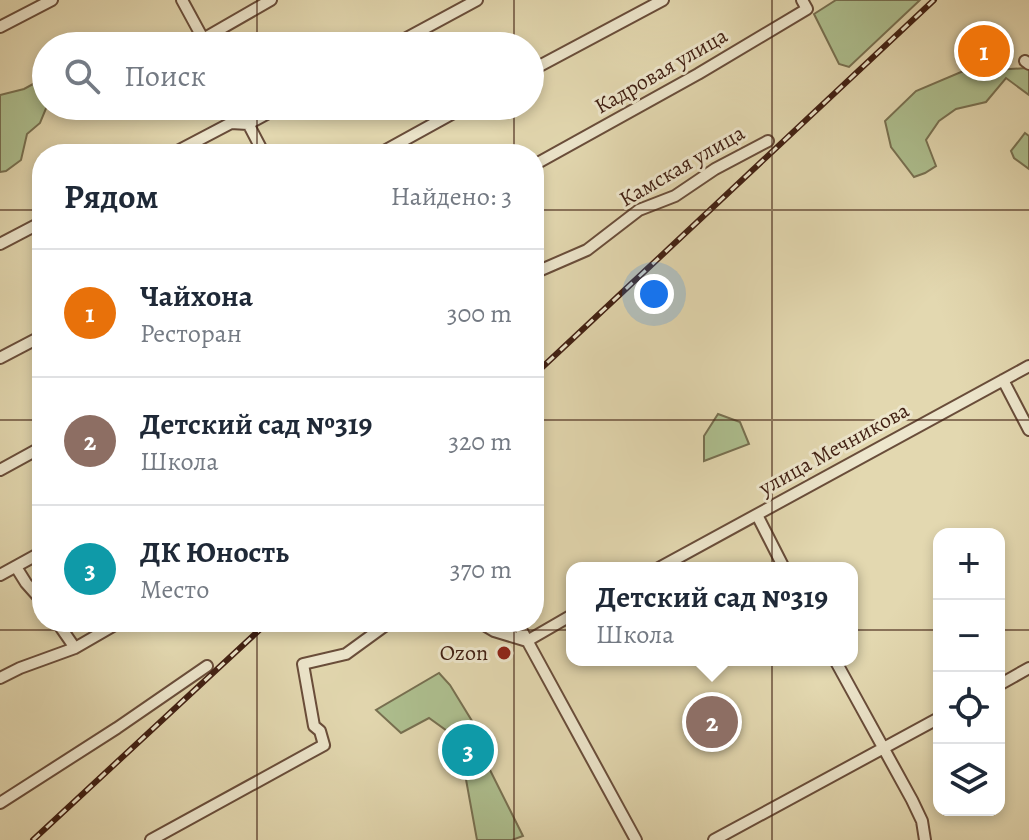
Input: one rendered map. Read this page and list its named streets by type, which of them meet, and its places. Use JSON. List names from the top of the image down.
{
  "streets": {
    "street": ["Кадровая улица", "Камская улица", "улица Мечникова"]
  },
  "places": ["Ozon"],
  "page": {
    "pins": ["1", "2", "3"],
    "search": "Поиск",
    "heading": ["Рядом", "Найдено: 3"],
    "list": [
      {
        "mark": "1",
        "name": "Чайхона",
        "note": "Ресторан",
        "value": "300 m"
      },
      {
        "mark": "2",
        "name": "Детский сад №319",
        "note": "Школа",
        "value": "320 m"
      },
      {
        "mark": "3",
        "name": "ДК Юность",
        "note": "Место",
        "value": "370 m"
      }
    ],
    "map_buttons": ["+", "−"],
    "popup": ["Детский сад №319", "Школа"]
  }
}
